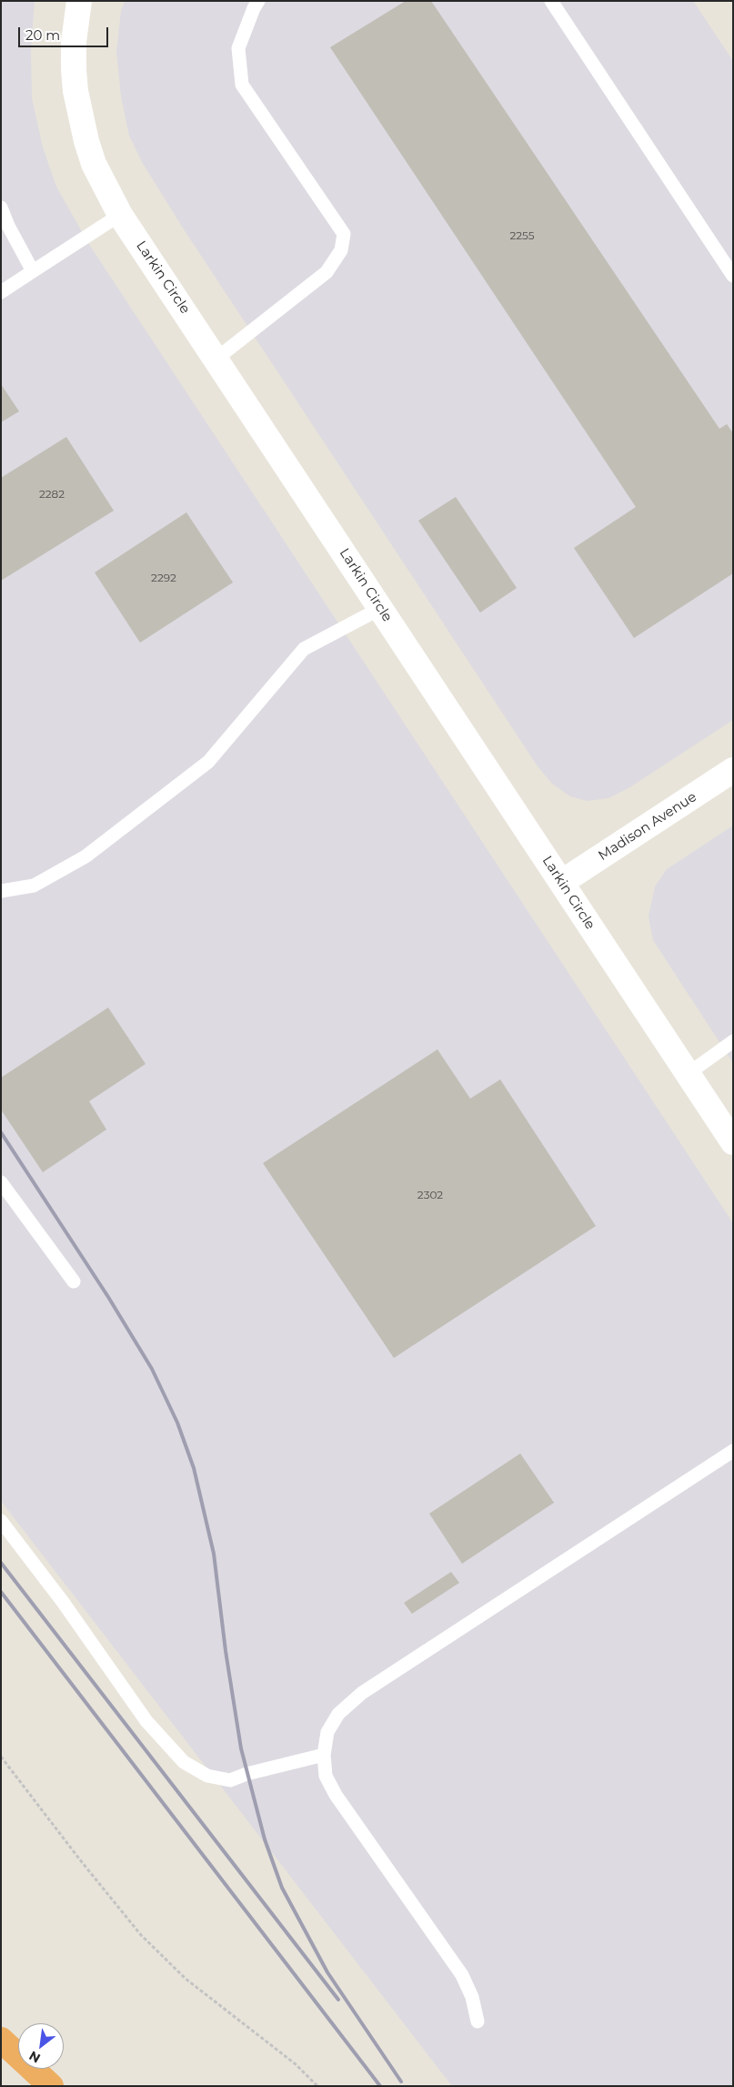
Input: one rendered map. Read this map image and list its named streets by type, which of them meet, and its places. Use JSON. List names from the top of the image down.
{
  "streets": {
    "street": ["Larkin Circle", "Madison Avenue"]
  },
  "crossings": [
    ["Larkin Circle", "Madison Avenue"]
  ],
  "house_numbers": [
    "2255",
    "2282",
    "2292",
    "2302"
  ],
  "scale_bar": "20 m",
  "north": "bottom left"
}
